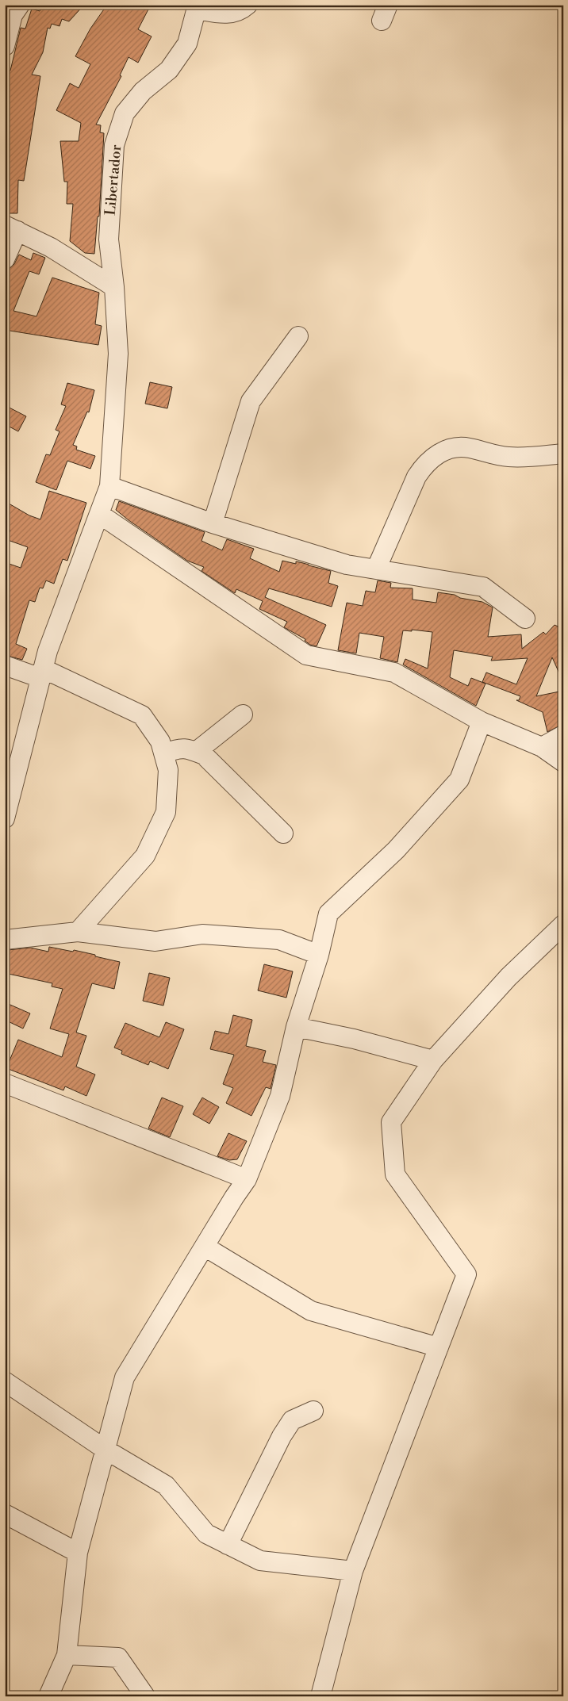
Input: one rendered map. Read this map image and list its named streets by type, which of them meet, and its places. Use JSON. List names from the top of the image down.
{
  "streets": {
    "street": ["Libertador"]
  }
}
